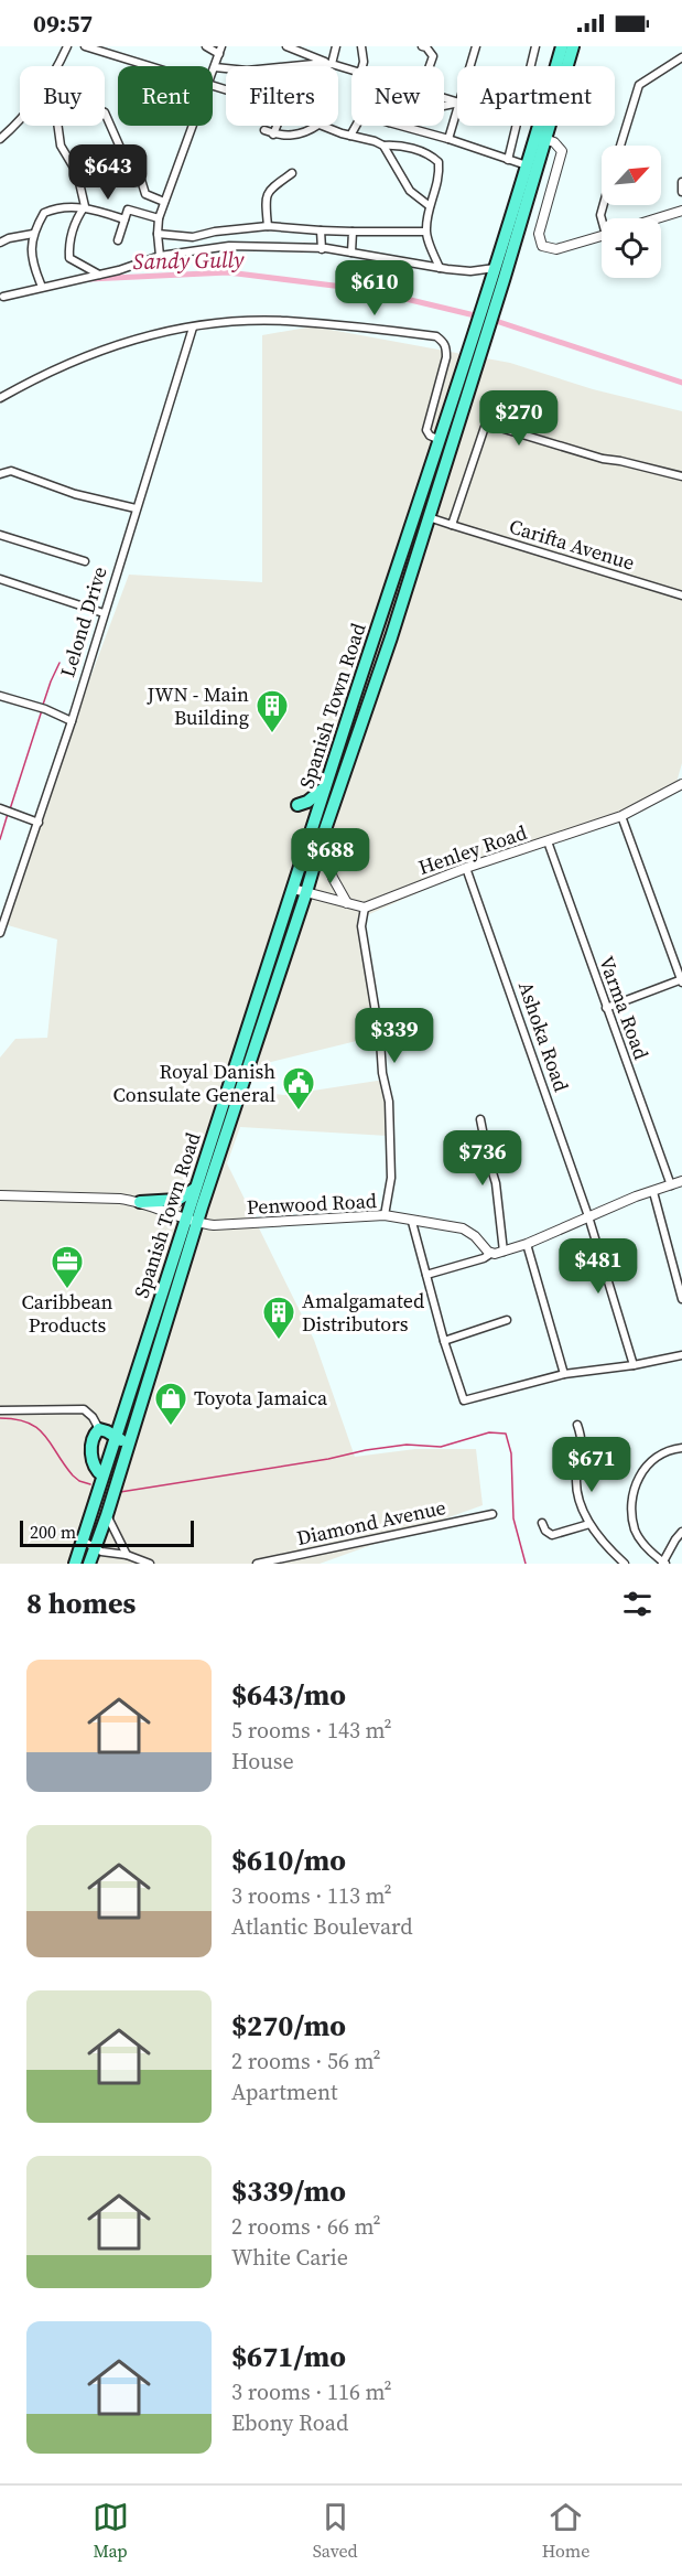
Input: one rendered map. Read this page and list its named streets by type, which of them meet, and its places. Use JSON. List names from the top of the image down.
{
  "streets": {
    "highway": ["Spanish Town Road"],
    "street": [
      "Carifta Avenue",
      "Lelond Drive",
      "Henley Road",
      "Varma Road",
      "Ashoka Road",
      "Penwood Road",
      "Diamond Avenue"
    ]
  },
  "crossings": [
    ["Carifta Avenue", "Spanish Town Road"],
    ["Spanish Town Road", "Penwood Road"],
    ["Henley Road", "Varma Road"],
    ["Henley Road", "Ashoka Road"]
  ],
  "water": ["Sandy Gully"],
  "places": {
    "building": ["JWN - Main Building", "Amalgamated Distributors"],
    "public building": ["Royal Danish Consulate General"],
    "office": ["Caribbean Products"],
    "shop": ["Toyota Jamaica"]
  },
  "scale_bar": "200 m",
  "north": "top right",
  "page": {
    "status": "09:57",
    "chip": [
      "Buy",
      "Rent",
      "Filters",
      "New",
      "Apartment"
    ],
    "price": [
      "$643",
      "$610",
      "$270",
      "$688",
      "$339",
      "$736",
      "$481",
      "$671"
    ],
    "scale": "200 m",
    "heading": "8 homes",
    "list": [
      {
        "name": "$643/mo",
        "note": "5 rooms · 143 m² · House"
      },
      {
        "name": "$610/mo",
        "note": "3 rooms · 113 m² · Atlantic Boulevard"
      },
      {
        "name": "$270/mo",
        "note": "2 rooms · 56 m² · Apartment"
      },
      {
        "name": "$339/mo",
        "note": "2 rooms · 66 m² · White Carie"
      },
      {
        "name": "$671/mo",
        "note": "3 rooms · 116 m² · Ebony Road"
      }
    ],
    "tabs": ["Map", "Saved", "Home"]
  }
}
